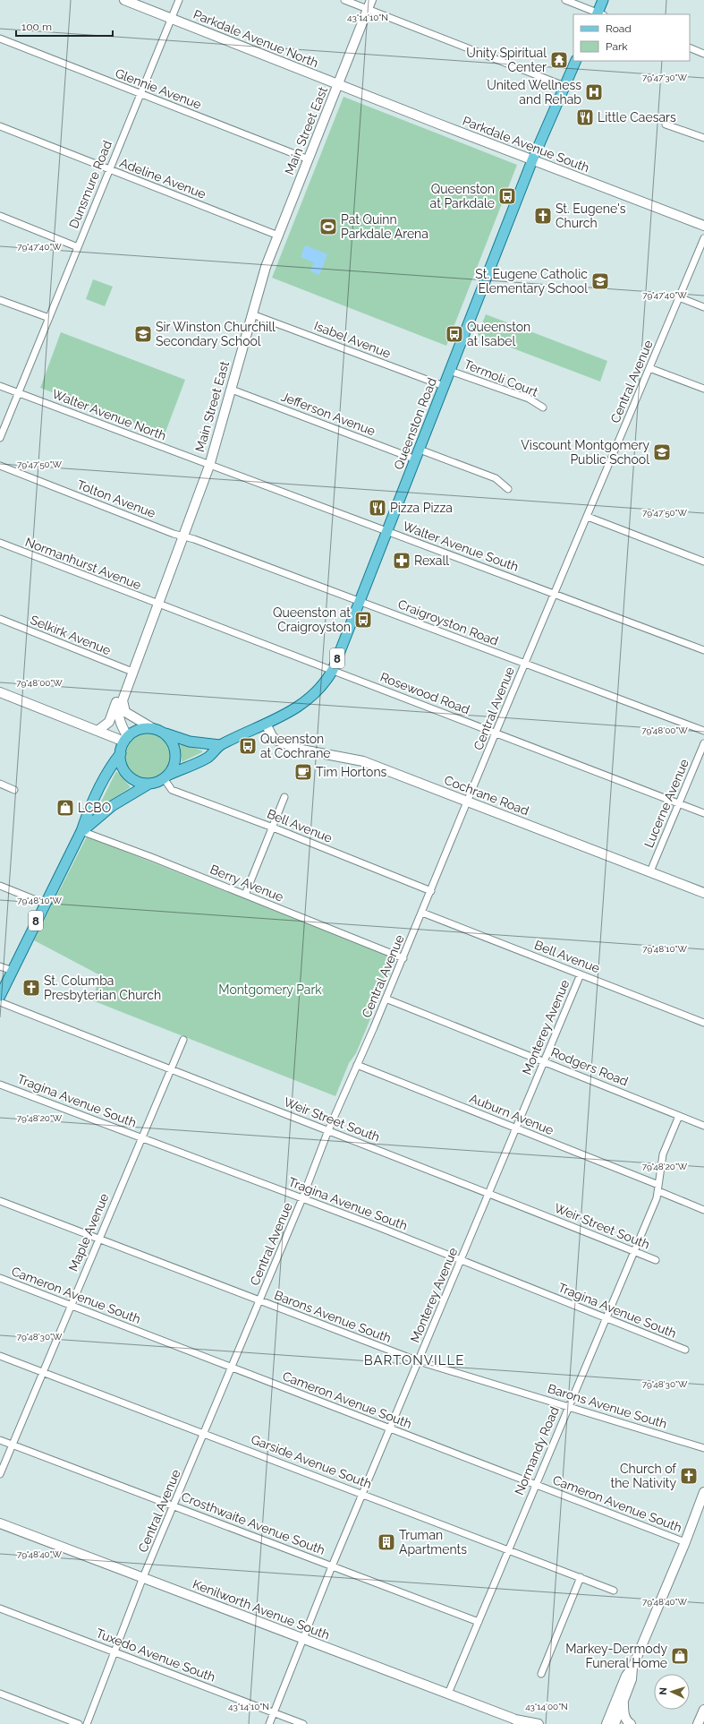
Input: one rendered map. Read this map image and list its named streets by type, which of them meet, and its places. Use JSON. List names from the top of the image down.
{
  "streets": {
    "main road": [
      "Parkdale Avenue North",
      "Main Street East",
      "Parkdale Avenue South",
      "Queenston Road",
      "8",
      "Cochrane Road",
      "Kenilworth Avenue South"
    ],
    "street": [
      "Glennie Avenue",
      "Adeline Avenue",
      "Dunsmure Road",
      "Isabel Avenue",
      "Termoli Court",
      "Central Avenue",
      "Jefferson Avenue",
      "Walter Avenue North",
      "Tolton Avenue",
      "Walter Avenue South",
      "Normanhurst Avenue",
      "Craigroyston Road",
      "Selkirk Avenue",
      "Rosewood Road",
      "Lucerne Avenue",
      "Bell Avenue",
      "Berry Avenue",
      "Monterey Avenue",
      "Rodgers Road",
      "Tragina Avenue South",
      "Auburn Avenue",
      "Weir Street South",
      "Maple Avenue",
      "Cameron Avenue South",
      "Barons Avenue South",
      "Normandy Road",
      "Garside Avenue South",
      "Crosthwaite Avenue South",
      "Tuxedo Avenue South"
    ]
  },
  "crossings": [
    ["Parkdale Avenue North", "Main Street East"],
    ["Parkdale Avenue North", "Parkdale Avenue South"],
    ["Parkdale Avenue North", "Dunsmure Road"],
    ["Glennie Avenue", "Main Street East"],
    ["Glennie Avenue", "Dunsmure Road"],
    ["Main Street East", "Parkdale Avenue South"],
    ["Main Street East", "Adeline Avenue"],
    ["Main Street East", "Isabel Avenue"],
    ["Main Street East", "Jefferson Avenue"],
    ["Main Street East", "Walter Avenue North"],
    ["Main Street East", "Queenston Road"],
    ["Main Street East", "Tolton Avenue"],
    ["Main Street East", "Walter Avenue South"],
    ["Main Street East", "Normanhurst Avenue"],
    ["Main Street East", "Craigroyston Road"],
    ["Main Street East", "Selkirk Avenue"],
    ["Main Street East", "8"],
    ["Main Street East", "Rosewood Road"],
    ["Main Street East", "Bell Avenue"],
    ["Parkdale Avenue South", "Queenston Road"],
    ["Adeline Avenue", "Dunsmure Road"],
    ["Dunsmure Road", "Walter Avenue North"],
    ["Isabel Avenue", "Queenston Road"],
    ["Termoli Court", "Queenston Road"],
    ["Central Avenue", "Walter Avenue South"],
    ["Central Avenue", "Craigroyston Road"],
    ["Central Avenue", "Rosewood Road"],
    ["Central Avenue", "Cochrane Road"],
    ["Central Avenue", "Bell Avenue"],
    ["Central Avenue", "Berry Avenue"],
    ["Central Avenue", "Rodgers Road"],
    ["Central Avenue", "Tragina Avenue South"],
    ["Central Avenue", "Auburn Avenue"],
    ["Central Avenue", "Weir Street South"],
    ["Central Avenue", "Cameron Avenue South"],
    ["Central Avenue", "Barons Avenue South"],
    ["Central Avenue", "Garside Avenue South"],
    ["Central Avenue", "Crosthwaite Avenue South"],
    ["Central Avenue", "Kenilworth Avenue South"],
    ["Central Avenue", "Tuxedo Avenue South"],
    ["Jefferson Avenue", "Queenston Road"],
    ["Walter Avenue North", "Walter Avenue South"],
    ["Queenston Road", "Walter Avenue South"],
    ["Queenston Road", "Craigroyston Road"],
    ["Queenston Road", "8"],
    ["Queenston Road", "Rosewood Road"],
    ["Queenston Road", "Cochrane Road"],
    ["Queenston Road", "Bell Avenue"],
    ["Tolton Avenue", "Craigroyston Road"],
    ["Normanhurst Avenue", "Rosewood Road"],
    ["8", "Bell Avenue"],
    ["8", "Berry Avenue"],
    ["Rosewood Road", "Lucerne Avenue"],
    ["Cochrane Road", "Lucerne Avenue"],
    ["Bell Avenue", "Monterey Avenue"],
    ["Monterey Avenue", "Rodgers Road"],
    ["Monterey Avenue", "Tragina Avenue South"],
    ["Monterey Avenue", "Auburn Avenue"],
    ["Monterey Avenue", "Weir Street South"],
    ["Monterey Avenue", "Cameron Avenue South"],
    ["Monterey Avenue", "Barons Avenue South"],
    ["Monterey Avenue", "Garside Avenue South"],
    ["Monterey Avenue", "Crosthwaite Avenue South"],
    ["Monterey Avenue", "Kenilworth Avenue South"],
    ["Monterey Avenue", "Tuxedo Avenue South"],
    ["Rodgers Road", "Normandy Road"],
    ["Tragina Avenue South", "Maple Avenue"],
    ["Tragina Avenue South", "Normandy Road"],
    ["Auburn Avenue", "Normandy Road"],
    ["Weir Street South", "Maple Avenue"],
    ["Weir Street South", "Normandy Road"],
    ["Maple Avenue", "Cameron Avenue South"],
    ["Maple Avenue", "Barons Avenue South"],
    ["Maple Avenue", "Garside Avenue South"],
    ["Maple Avenue", "Crosthwaite Avenue South"],
    ["Cameron Avenue South", "Normandy Road"],
    ["Barons Avenue South", "Normandy Road"],
    ["Normandy Road", "Garside Avenue South"],
    ["Normandy Road", "Crosthwaite Avenue South"],
    ["Normandy Road", "Kenilworth Avenue South"]
  ],
  "districts": ["BARTONVILLE"],
  "parks": ["Montgomery Park"],
  "places": {
    "temple": ["Unity Spiritual Center"],
    "hospital": ["United Wellness and Rehab"],
    "restaurant": ["Little Caesars", "Pizza Pizza"],
    "bus stop": [
      "Queenston at Parkdale",
      "Queenston at Isabel",
      "Queenston at Craigroyston",
      "Queenston at Cochrane"
    ],
    "church": ["St. Eugene's Church", "St. Columba Presbyterian Church", "Church of the Nativity"],
    "sports": ["Pat Quinn Parkdale Arena"],
    "school or university": ["St. Eugene Catholic Elementary School", "Sir Winston Churchill Secondary School", "Viscount Montgomery Public School"],
    "pharmacy": ["Rexall"],
    "cafe": ["Tim Hortons"],
    "shop": ["LCBO", "Markey-Dermody Funeral Home"],
    "building": ["Truman Apartments"]
  },
  "legend": ["Road", "Park"],
  "scale_bar": "100 m",
  "north": "left",
  "coordinates": [
    "43°14'10\"N",
    "79°47'30\"W",
    "79°47'40\"W",
    "79°47'50\"W",
    "79°48'00\"W",
    "79°48'10\"W",
    "79°48'20\"W",
    "79°48'30\"W",
    "79°48'40\"W",
    "43°14'00\"N"
  ]
}
